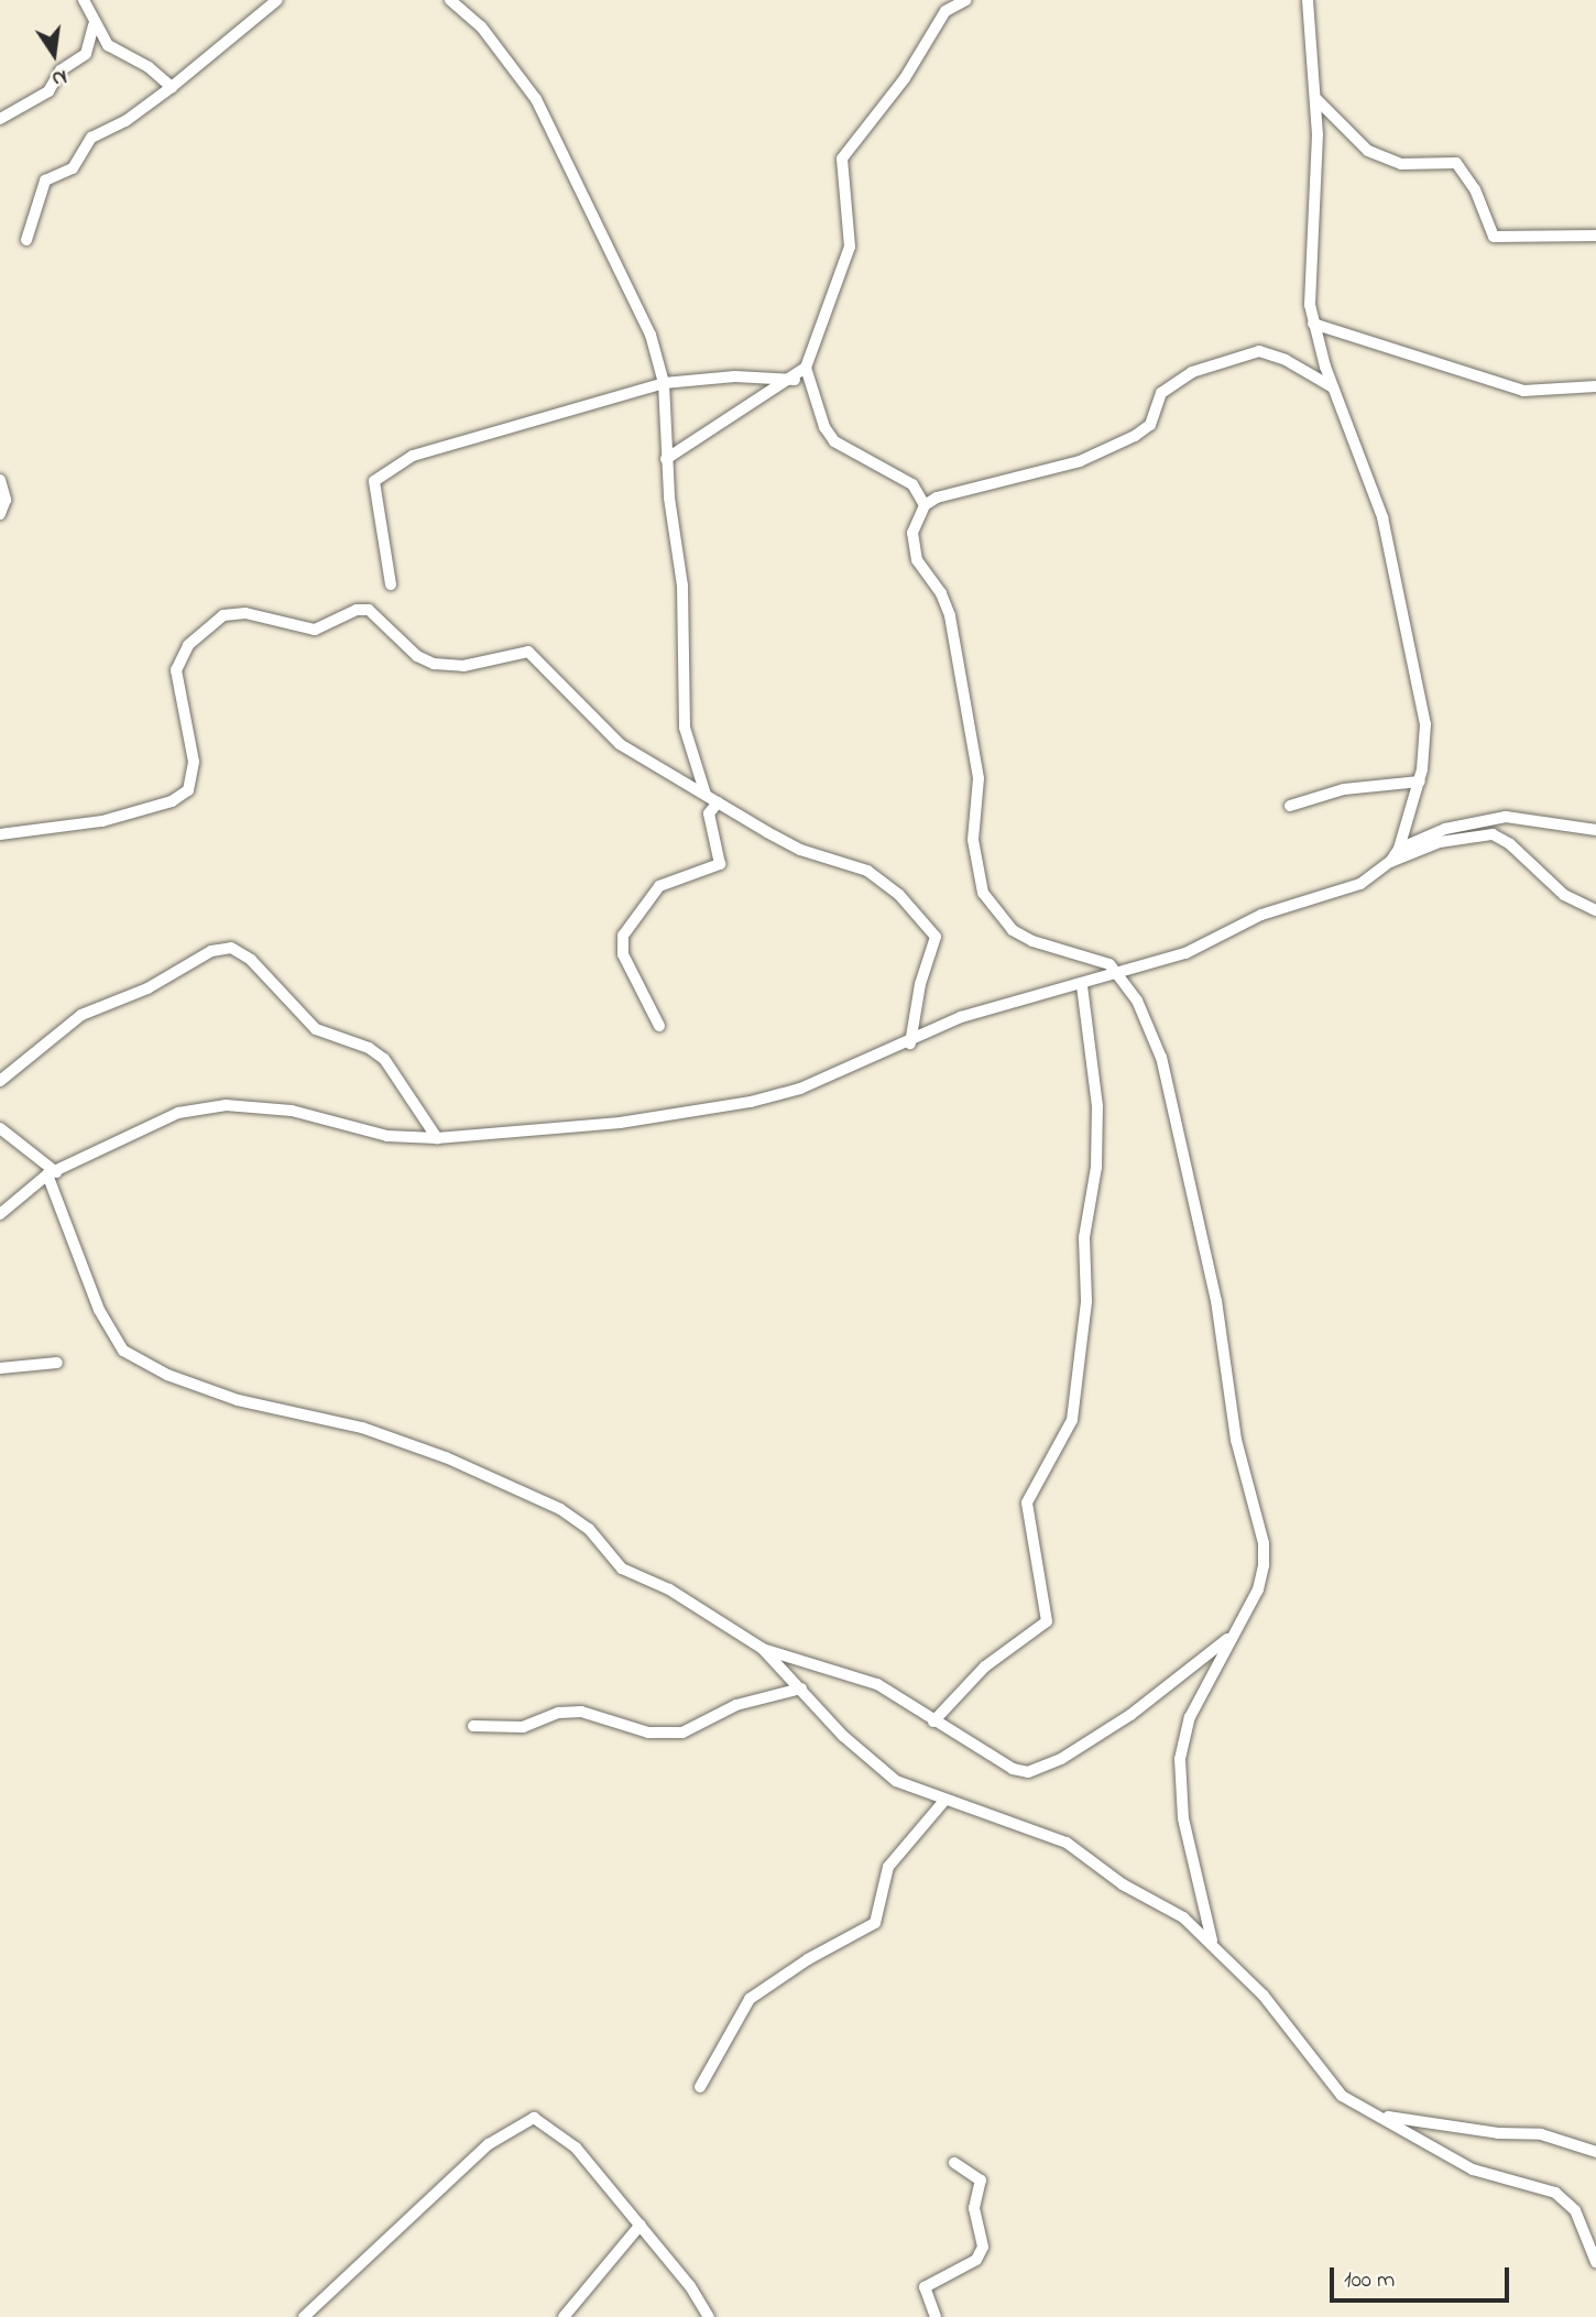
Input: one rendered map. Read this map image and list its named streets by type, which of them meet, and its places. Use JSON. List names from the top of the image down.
{
  "scale_bar": "100 m",
  "north": "bottom"
}
